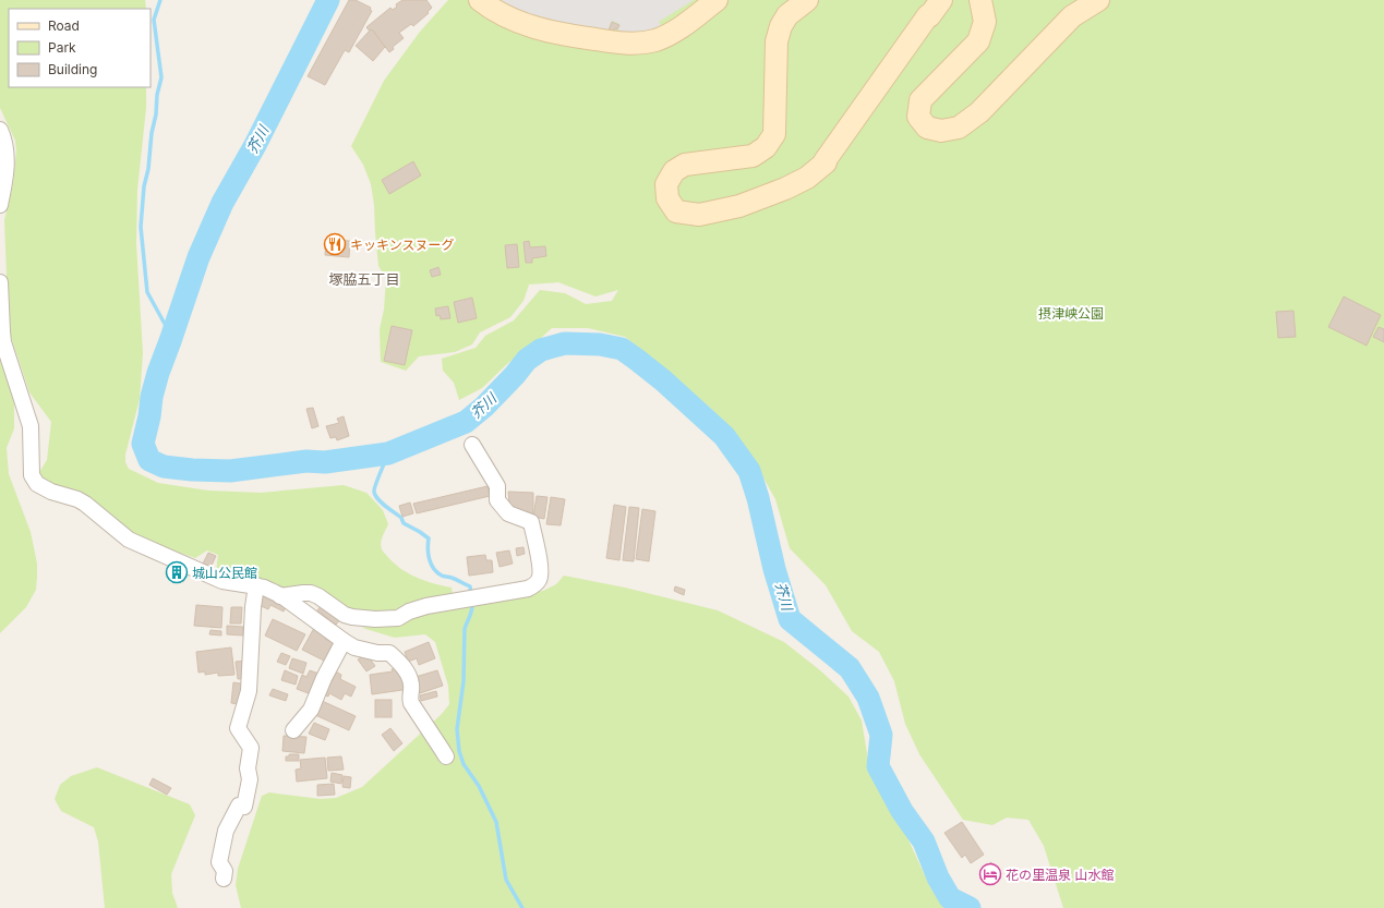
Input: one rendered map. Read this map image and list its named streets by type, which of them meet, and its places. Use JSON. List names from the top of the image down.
{
  "districts": ["塚脇五丁目"],
  "water": ["芥川"],
  "parks": ["摂津峡公園"],
  "places": {
    "restaurant": ["キッキンスヌーグ"],
    "building": ["城山公民館"],
    "hotel": ["花の里温泉 山水館"]
  },
  "legend": ["Road", "Park", "Building"]
}
